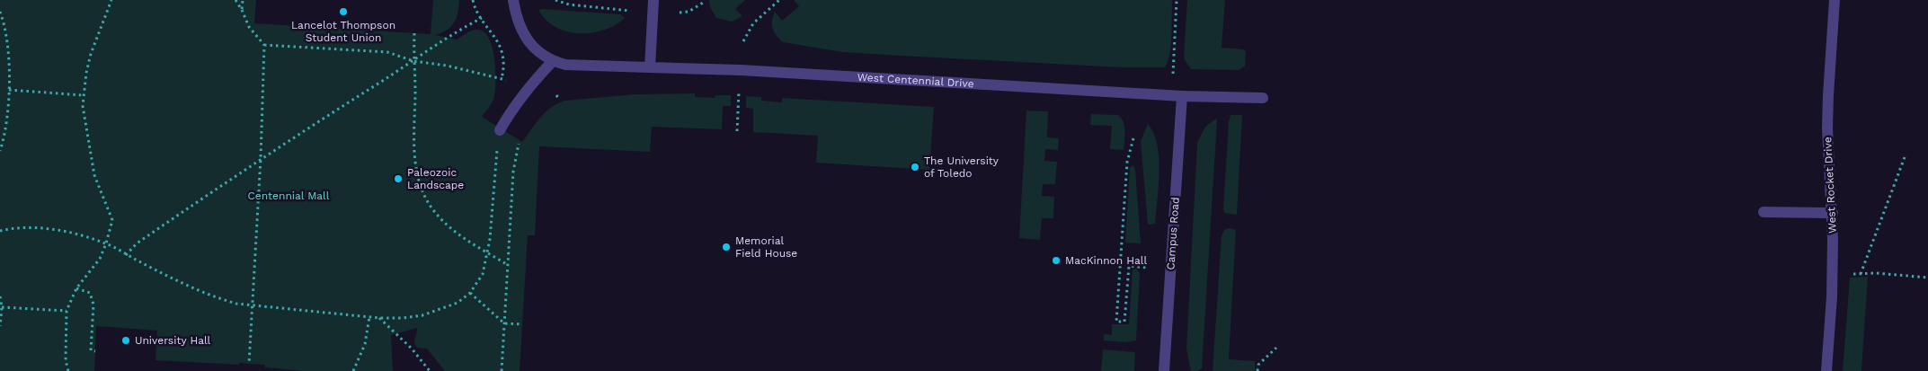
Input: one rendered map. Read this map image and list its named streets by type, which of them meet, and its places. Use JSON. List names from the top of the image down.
{
  "streets": {
    "street": ["West Centennial Drive", "West Rocket Drive", "Campus Road"]
  },
  "crossings": [
    ["West Centennial Drive", "Campus Road"]
  ],
  "parks": ["Centennial Mall"],
  "places": [
    "Lancelot Thompson Student Union",
    "The University of Toledo",
    "Paleozoic Landscape",
    "Memorial Field House",
    "MacKinnon Hall",
    "University Hall"
  ]
}
